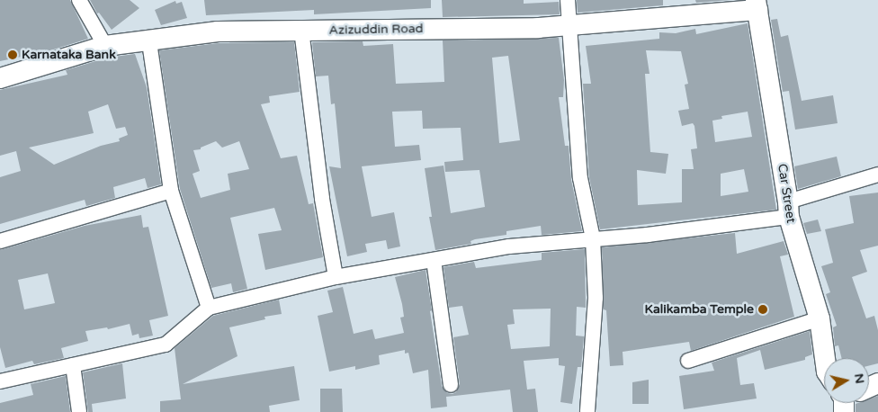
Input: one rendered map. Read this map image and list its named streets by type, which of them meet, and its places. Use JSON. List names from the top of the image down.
{
  "streets": {
    "street": ["Azizuddin Road", "Car Street"]
  },
  "crossings": [
    ["Azizuddin Road", "Car Street"]
  ],
  "places": ["Karnataka Bank", "Kalikamba Temple"],
  "north": "right"
}
